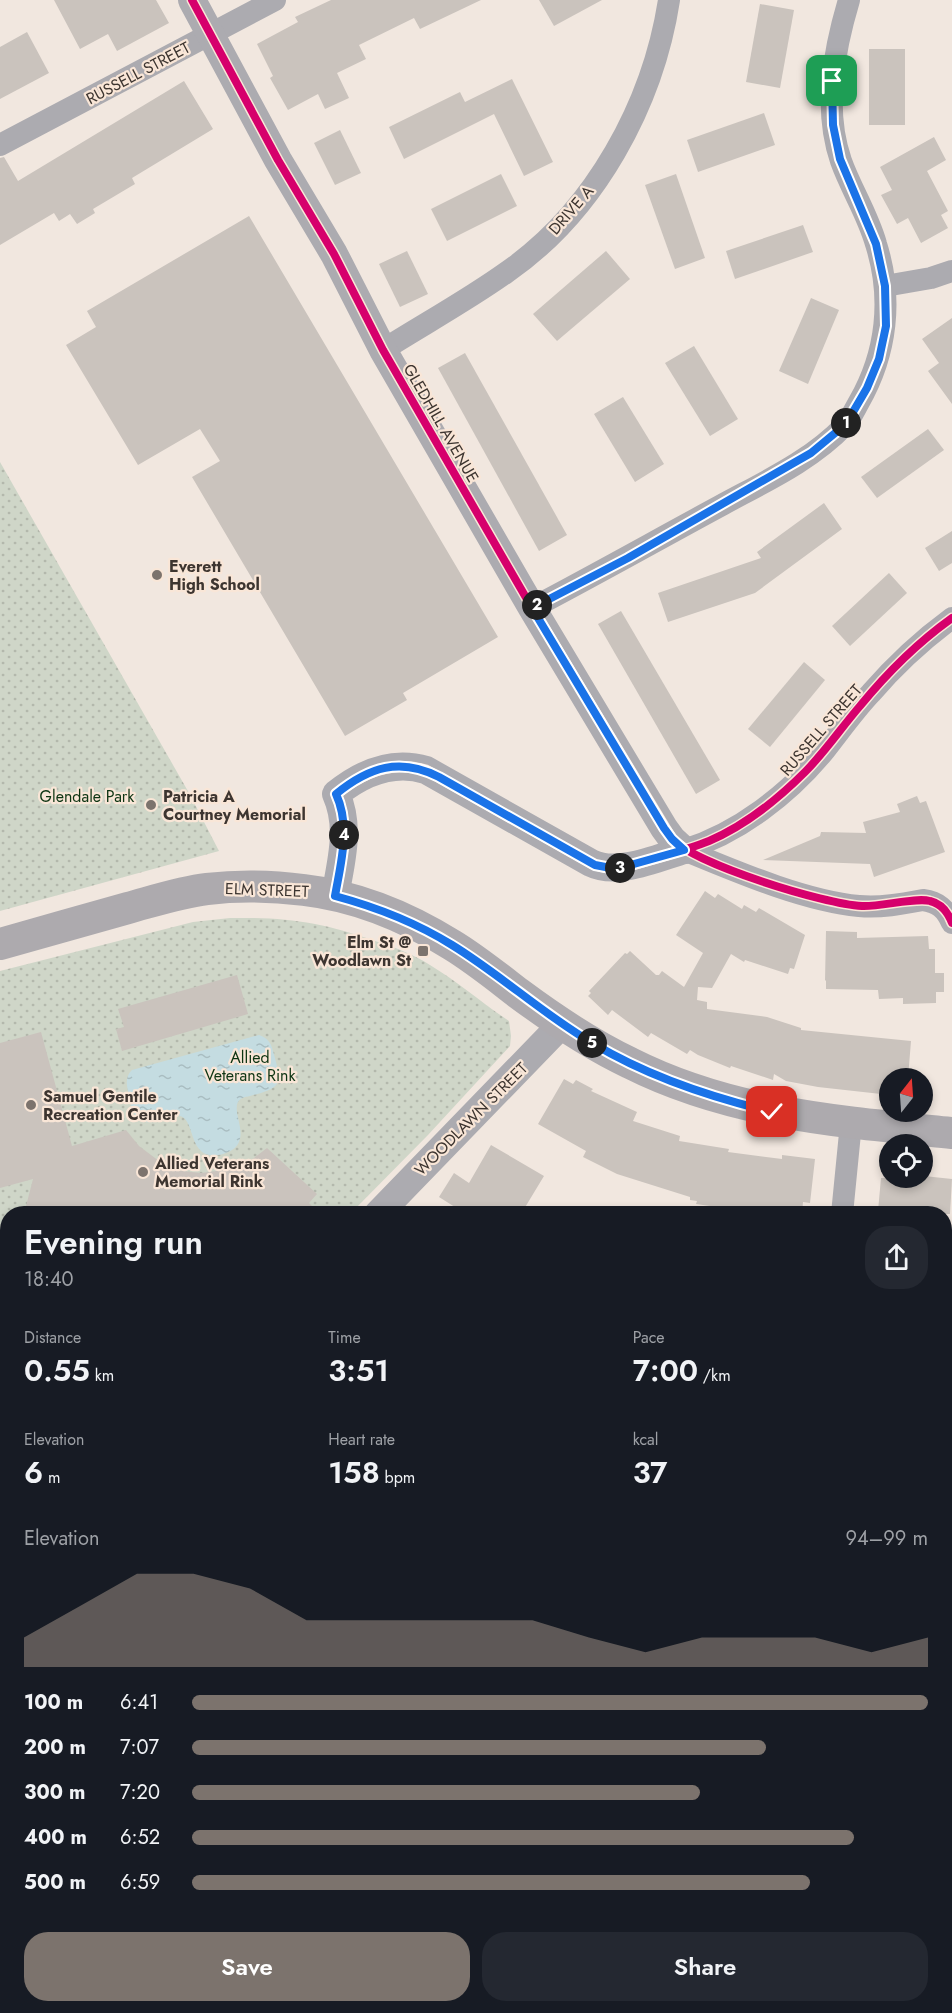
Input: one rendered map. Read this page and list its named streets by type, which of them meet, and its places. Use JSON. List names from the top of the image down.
{
  "streets": {
    "main road": ["ELM STREET"],
    "street": [
      "RUSSELL STREET",
      "DRIVE A",
      "GLEDHILL AVENUE",
      "WOODLAWN STREET"
    ]
  },
  "crossings": [
    ["RUSSELL STREET", "GLEDHILL AVENUE"],
    ["RUSSELL STREET", "ELM STREET"],
    ["DRIVE A", "GLEDHILL AVENUE"],
    ["ELM STREET", "WOODLAWN STREET"]
  ],
  "parks": ["Glendale Park", "Allied Veterans Rink"],
  "places": {
    "other": [
      "Everett High School",
      "Patricia A Courtney Memorial",
      "Samuel Gentile Recreation Center",
      "Allied Veterans Memorial Rink"
    ],
    "transit": ["Elm St @ Woodlawn St"]
  },
  "north": "top",
  "page": {
    "pins": [
      "1",
      "2",
      "4",
      "3",
      "5"
    ],
    "heading": ["Evening run", "18:40"],
    "stats": [
      ["Distance", "0.55 km"],
      ["Time", "3:51"],
      ["Pace", "7:00 /km"],
      ["Elevation", "6 m"],
      ["Heart rate", "158 bpm"],
      ["kcal", "37"]
    ],
    "chart": ["Elevation", "94–99 m"],
    "list": [
      {
        "name": "100 m",
        "note": "6:41"
      },
      {
        "name": "200 m",
        "note": "7:07"
      },
      {
        "name": "300 m",
        "note": "7:20"
      },
      {
        "name": "400 m",
        "note": "6:52"
      },
      {
        "name": "500 m",
        "note": "6:59"
      }
    ],
    "buttons": ["Save", "Share"]
  }
}
